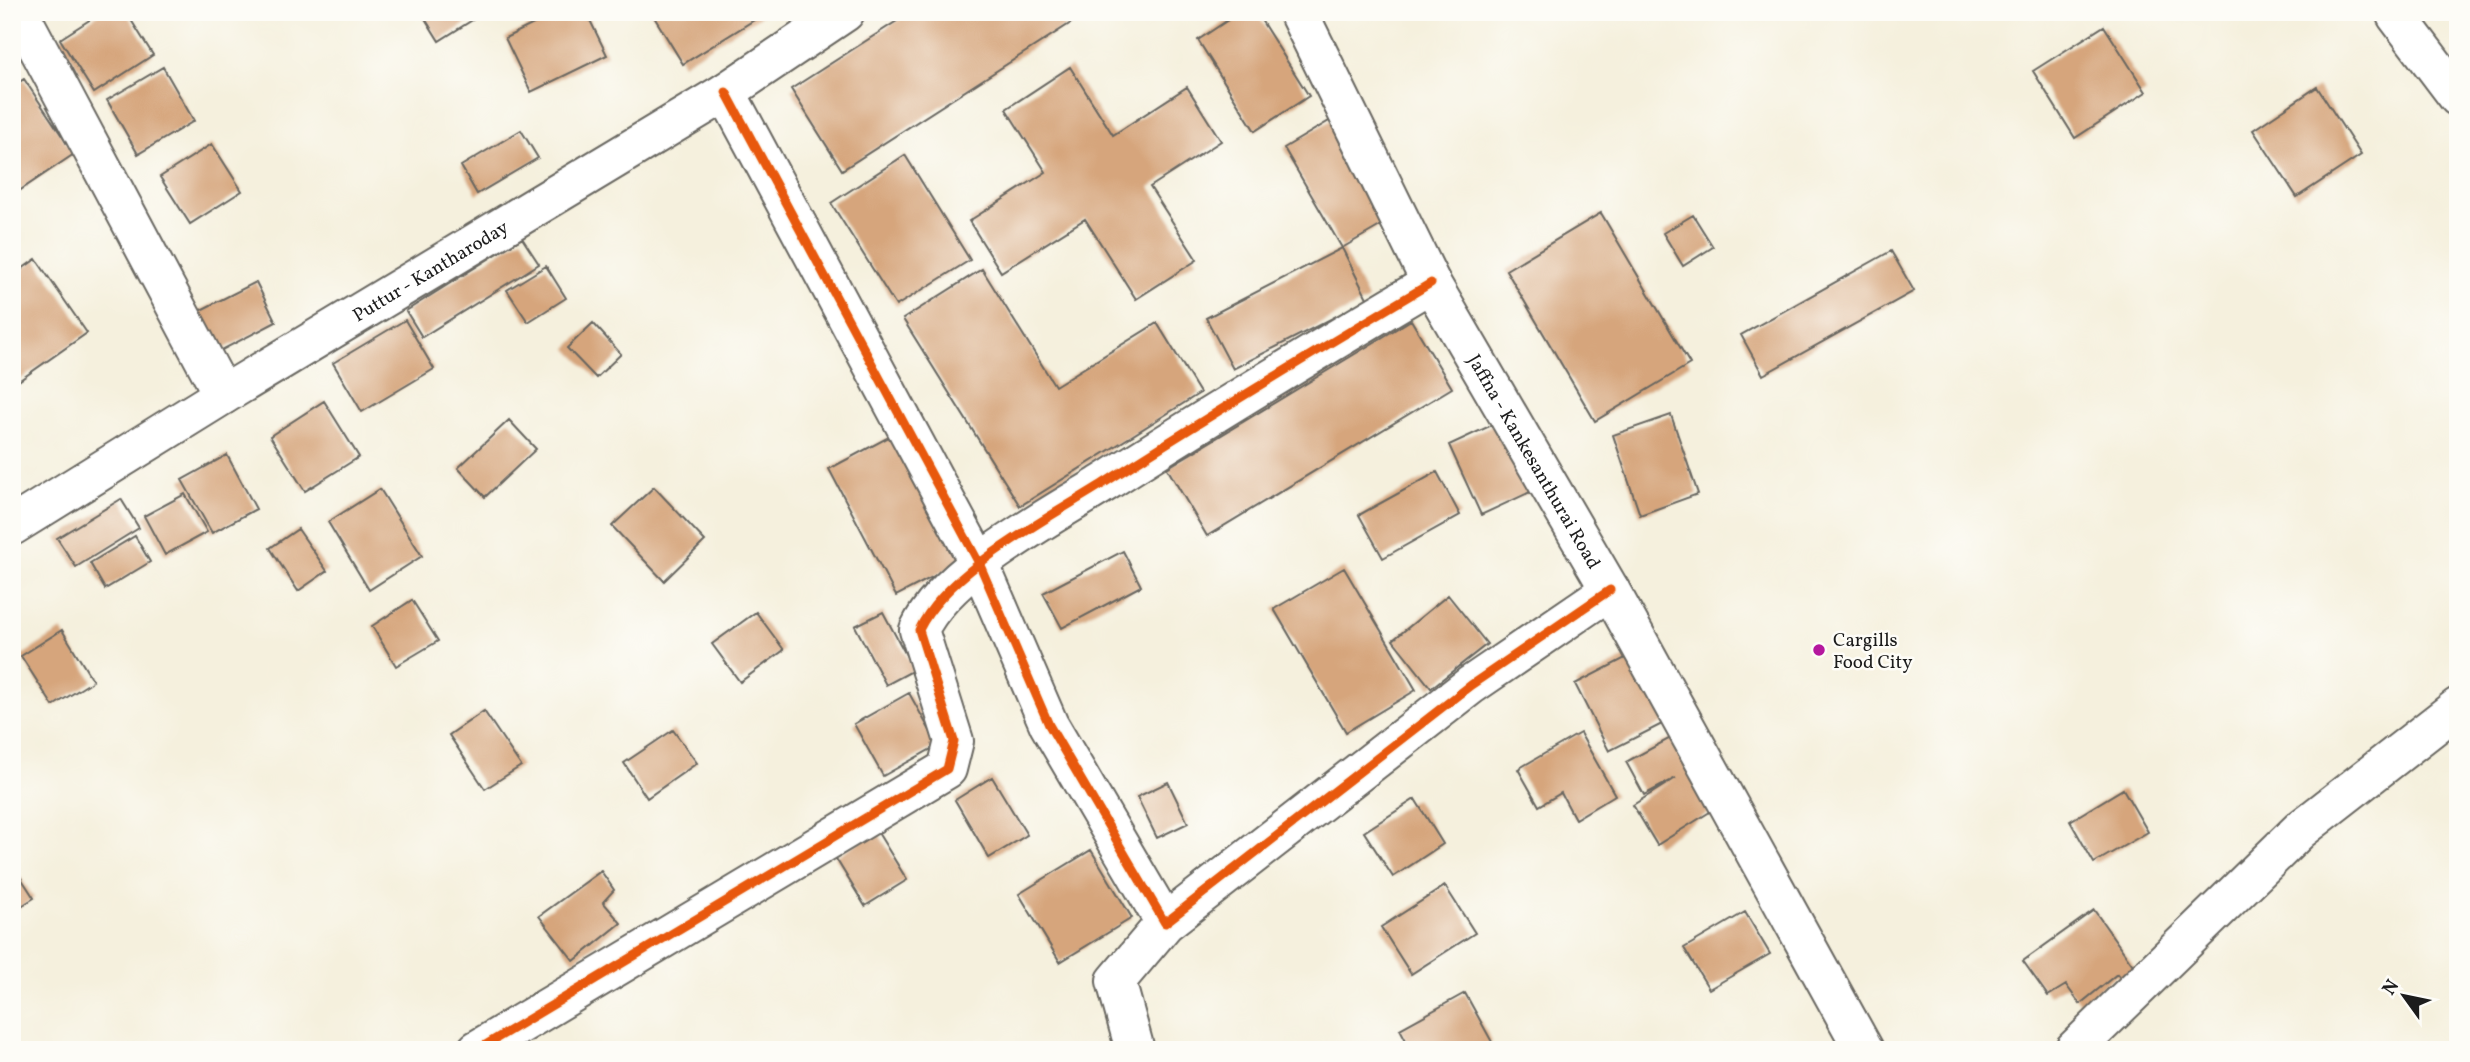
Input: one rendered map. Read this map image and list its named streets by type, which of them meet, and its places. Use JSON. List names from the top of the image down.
{
  "streets": {
    "street": ["Puttur - Kantharoday", "Jaffna - Kankesanthurai Road"]
  },
  "places": ["Cargills Food City"],
  "north": "top left"
}
